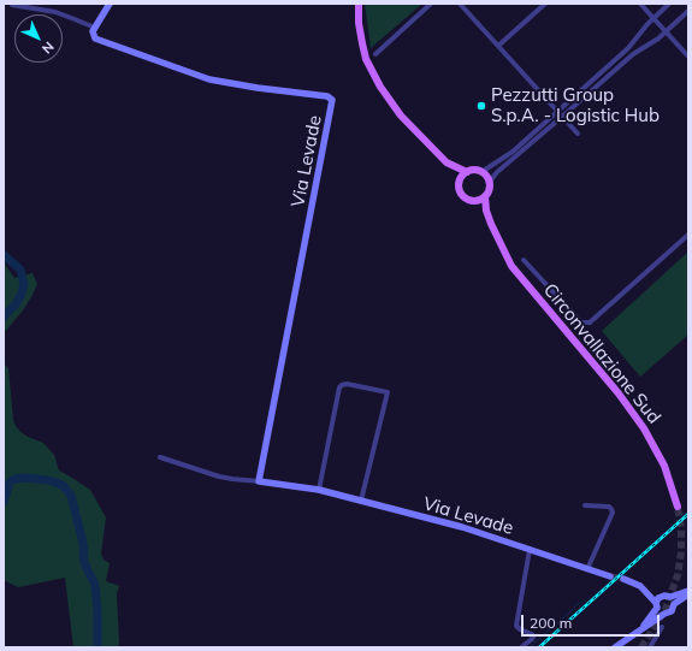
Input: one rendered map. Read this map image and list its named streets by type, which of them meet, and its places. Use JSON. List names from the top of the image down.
{
  "streets": {
    "main road": ["Circonvallazione Sud"],
    "street": ["Via Levade"]
  },
  "places": ["Pezzutti Group S.p.A. - Logistic Hub"],
  "scale_bar": "200 m",
  "north": "bottom right"
}
